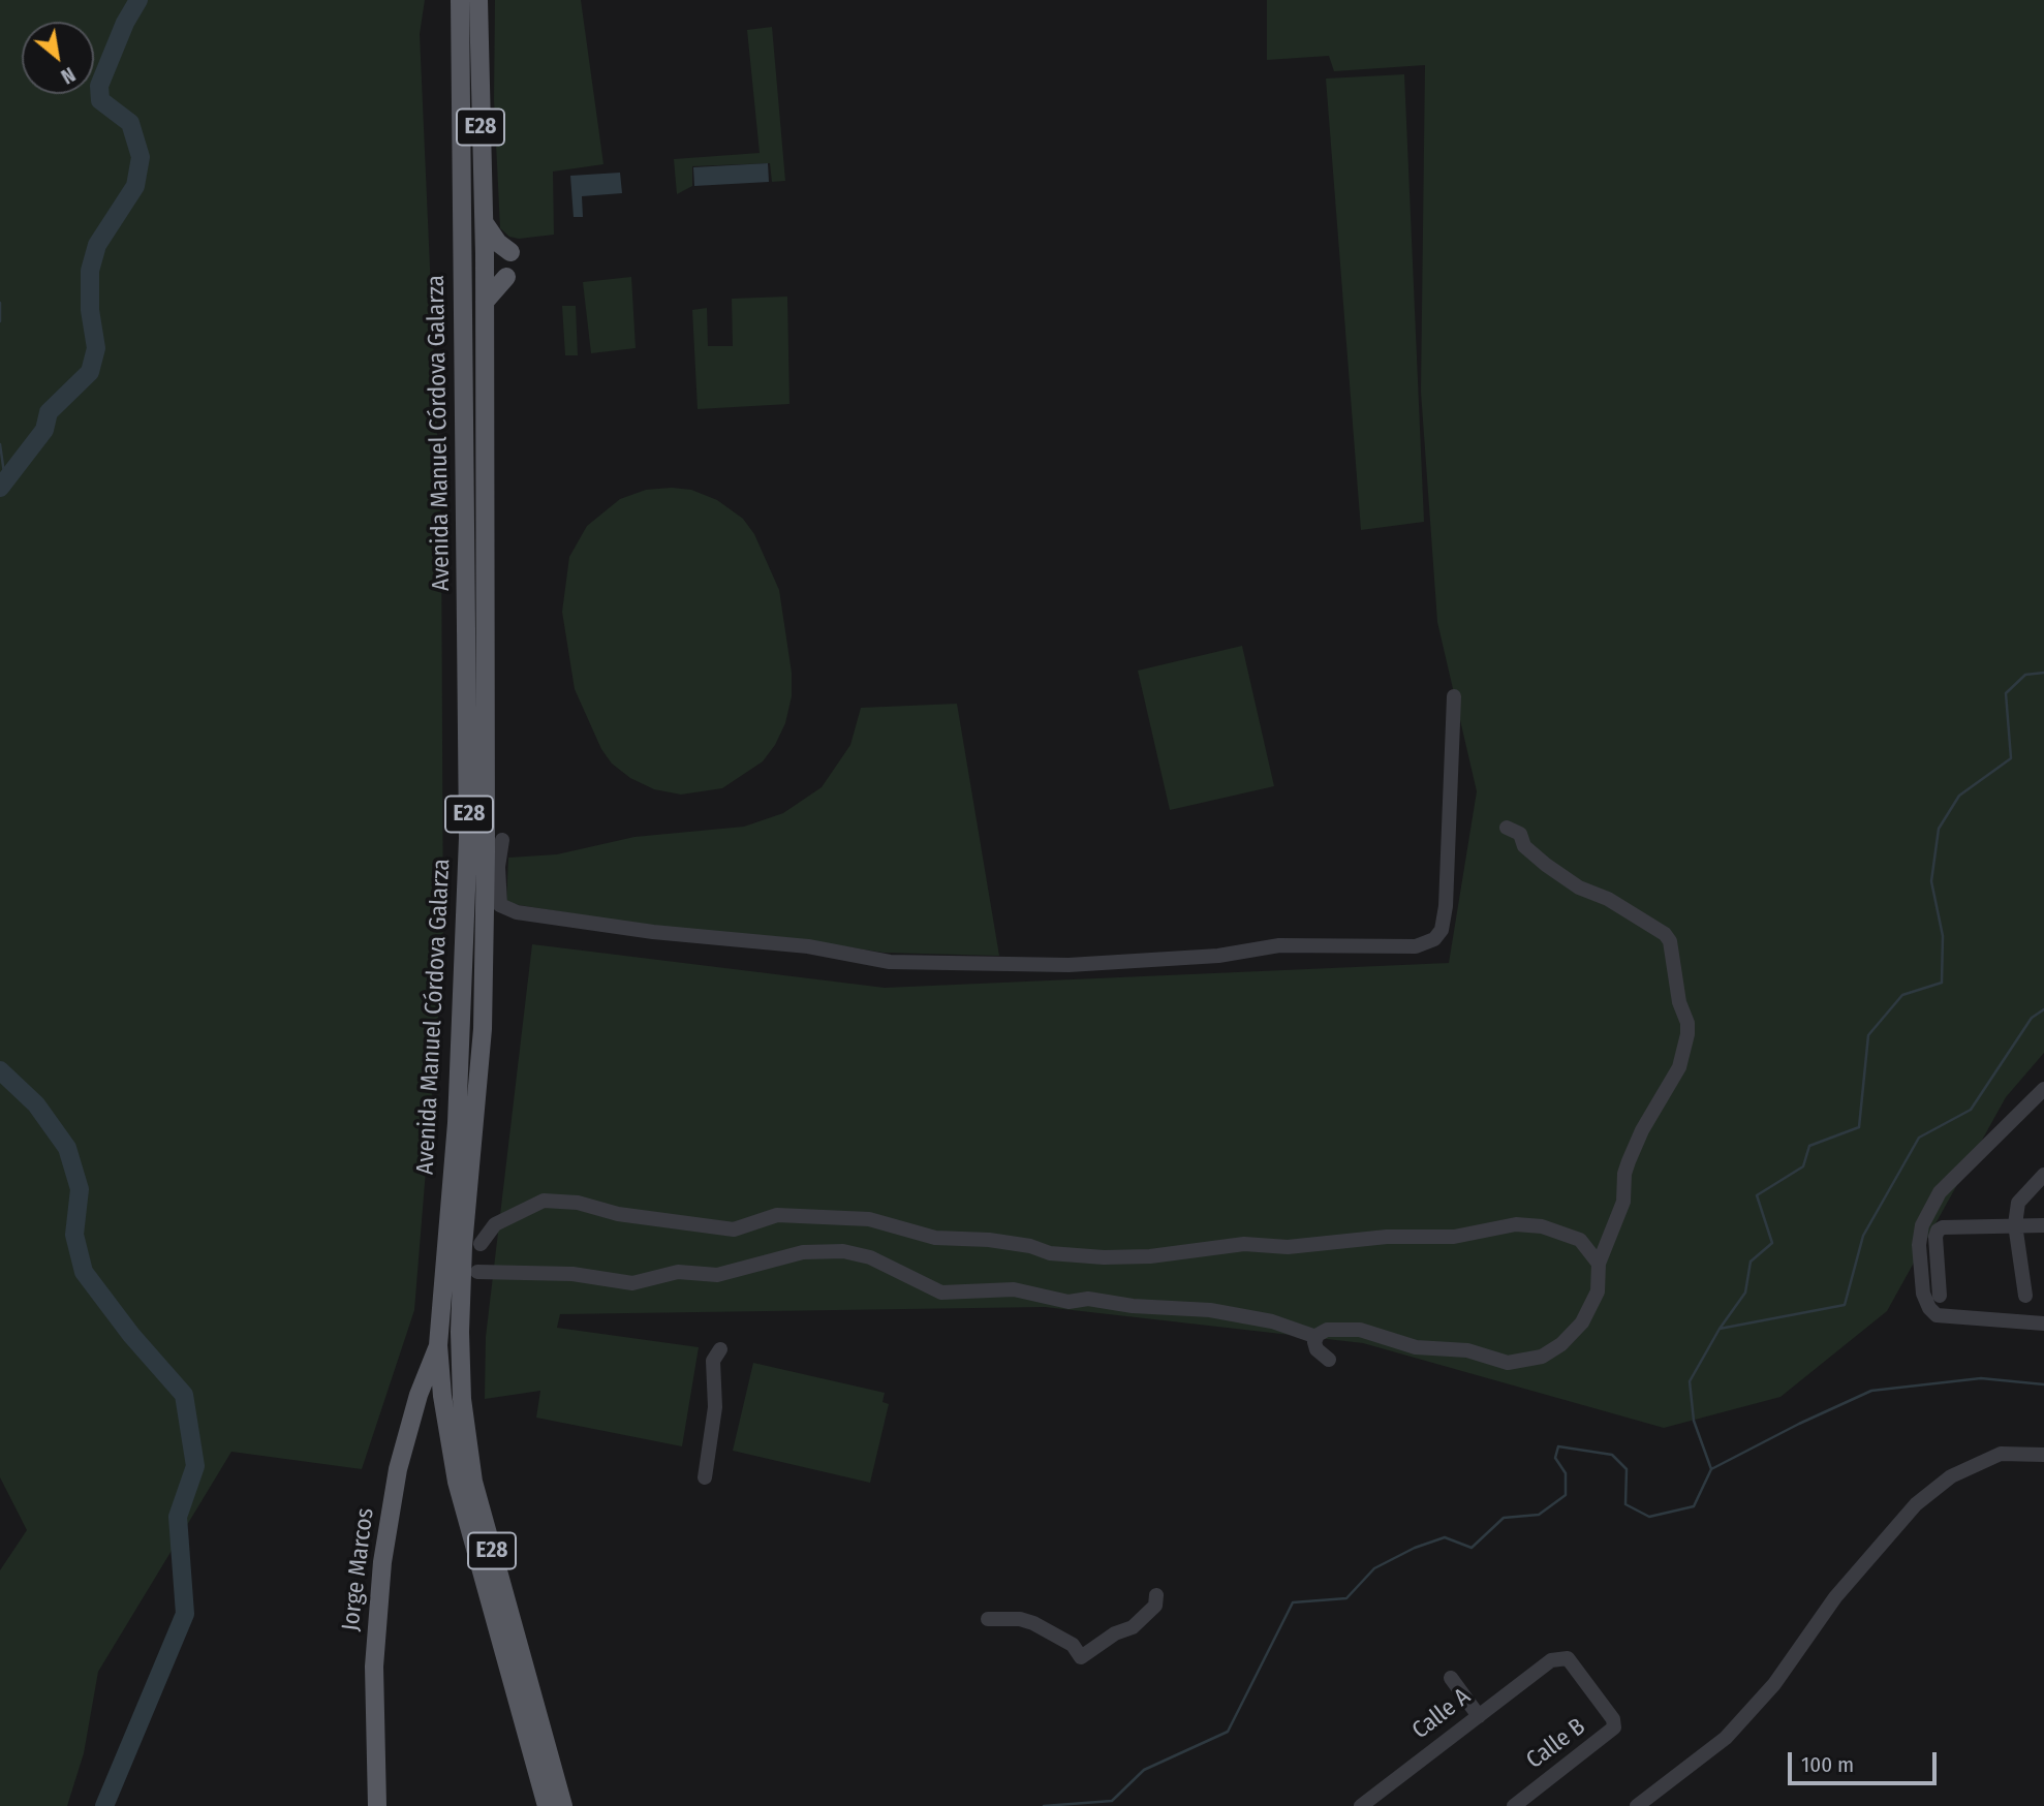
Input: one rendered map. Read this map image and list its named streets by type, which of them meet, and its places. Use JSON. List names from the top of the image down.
{
  "streets": {
    "main road": ["E28", "Avenida Manuel Córdova Galarza", "Jorge Marcos"],
    "street": ["Calle A", "Calle B"]
  },
  "crossings": [
    ["Avenida Manuel Córdova Galarza", "Jorge Marcos"],
    ["Calle A", "Calle B"]
  ],
  "scale_bar": "100 m",
  "north": "bottom right"
}
